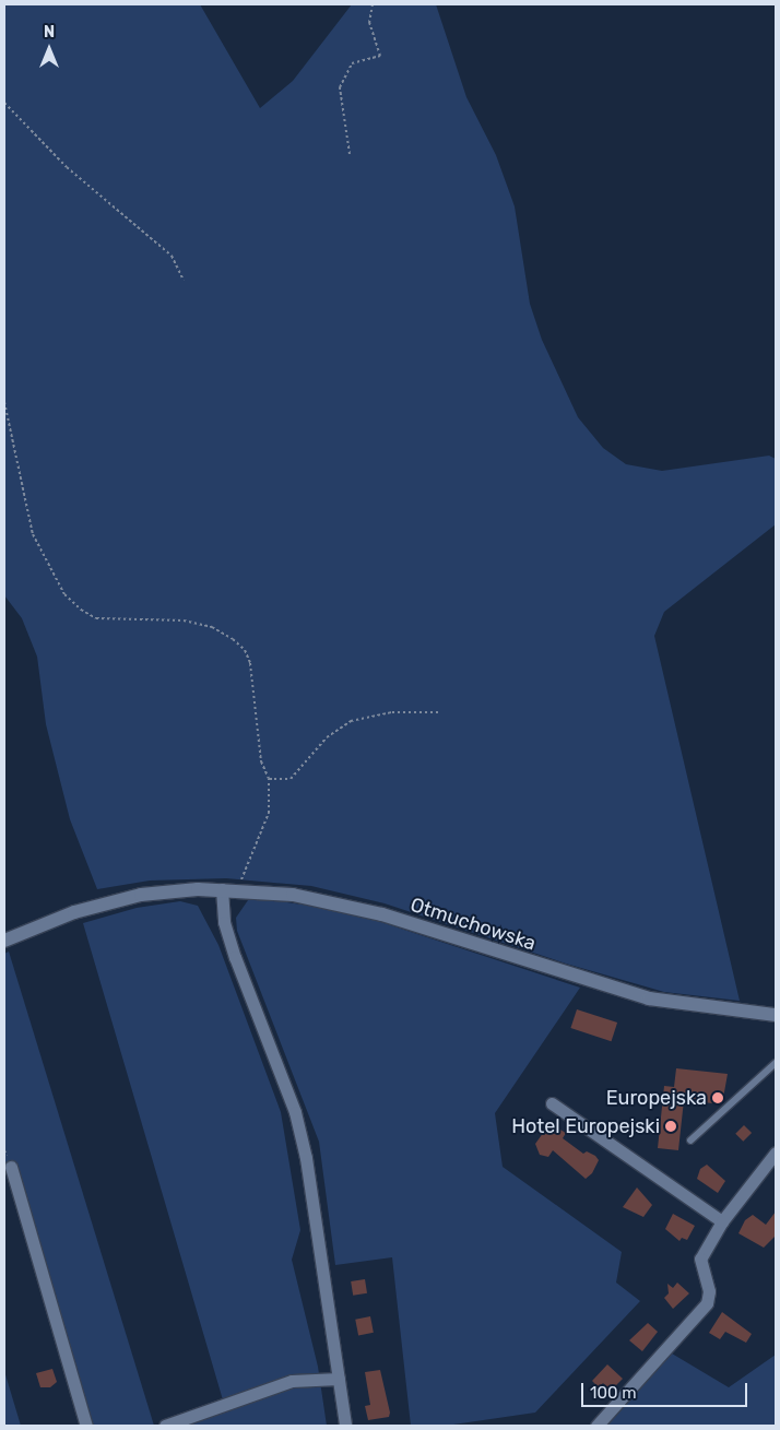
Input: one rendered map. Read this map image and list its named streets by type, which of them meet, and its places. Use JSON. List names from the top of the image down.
{
  "streets": {
    "main road": ["Otmuchowska"]
  },
  "places": ["Europejska", "Hotel Europejski"],
  "scale_bar": "100 m",
  "north": "top"
}
